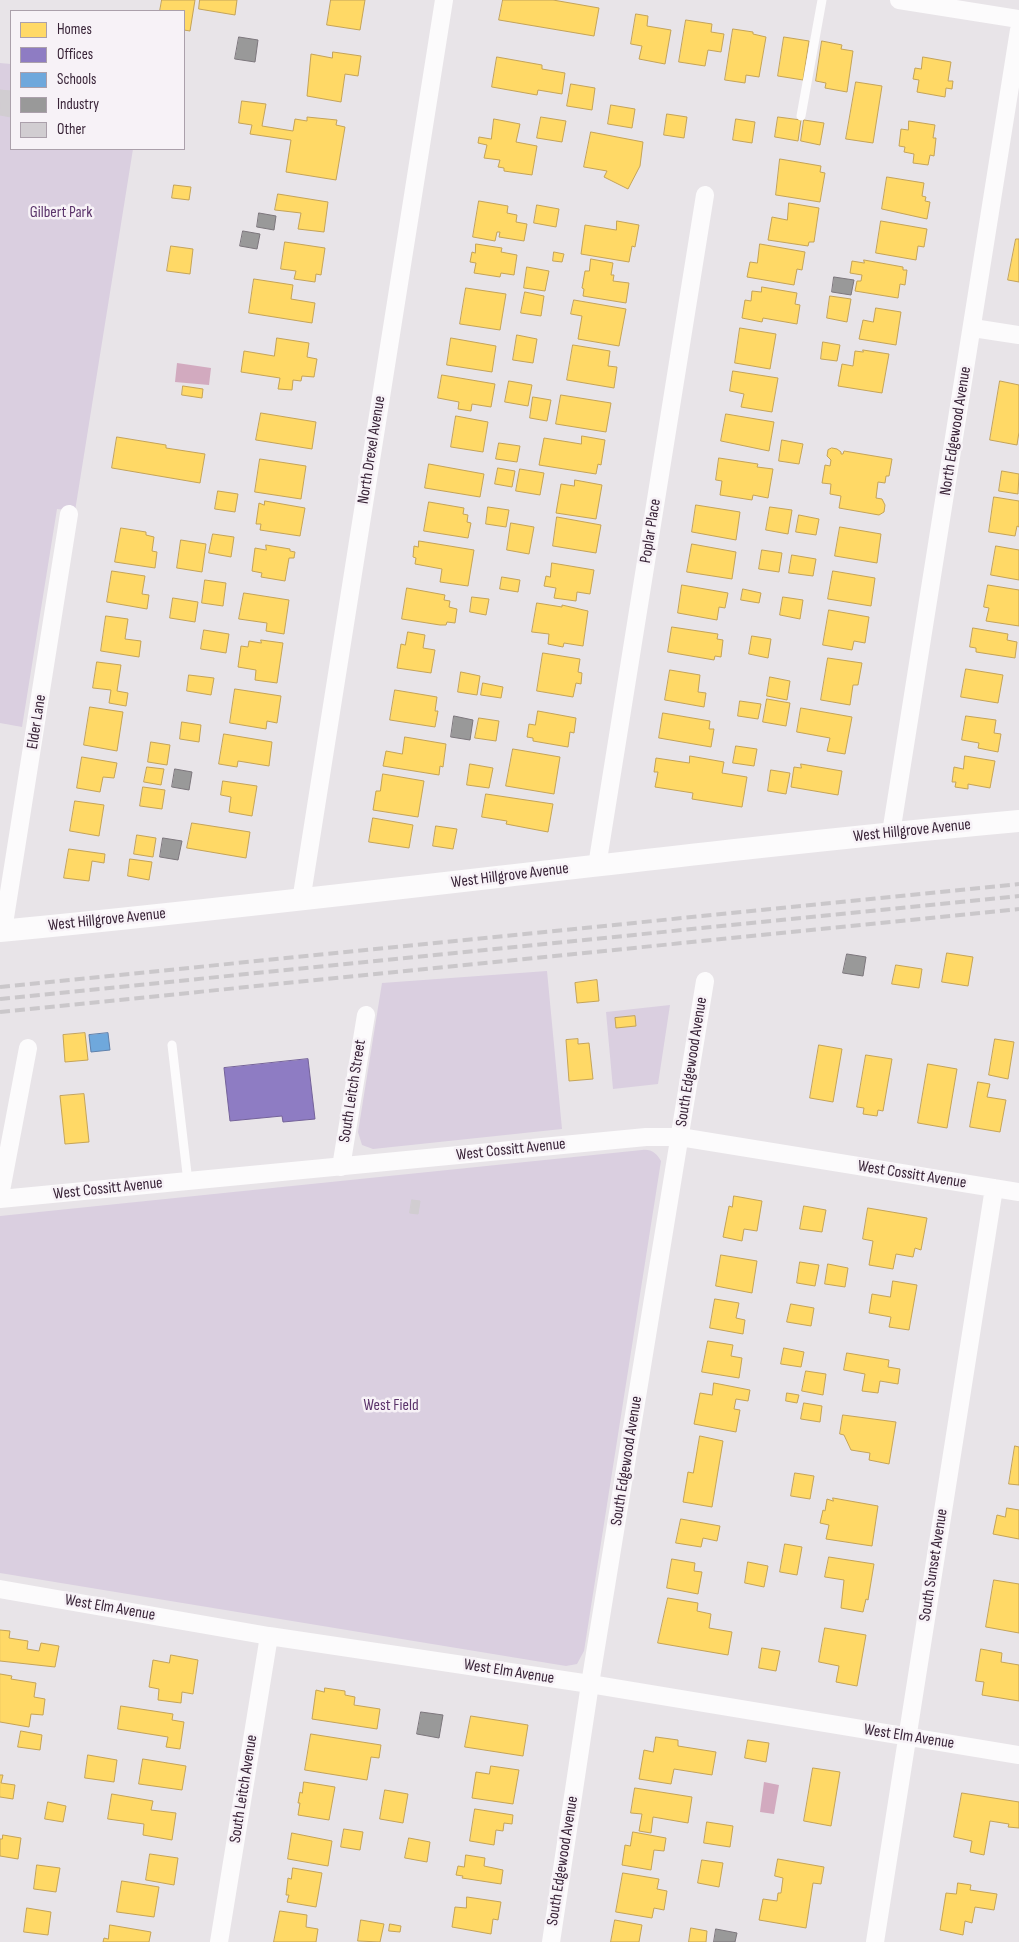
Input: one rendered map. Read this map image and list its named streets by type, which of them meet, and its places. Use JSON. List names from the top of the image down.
{
  "streets": {
    "street": [
      "North Edgewood Avenue",
      "North Drexel Avenue",
      "Poplar Place",
      "Elder Lane",
      "West Hillgrove Avenue",
      "South Edgewood Avenue",
      "South Leitch Street",
      "West Cossitt Avenue",
      "South Sunset Avenue",
      "West Elm Avenue",
      "South Leitch Avenue"
    ]
  },
  "crossings": [
    ["North Edgewood Avenue", "West Hillgrove Avenue"],
    ["North Drexel Avenue", "West Hillgrove Avenue"],
    ["Poplar Place", "West Hillgrove Avenue"],
    ["Elder Lane", "West Hillgrove Avenue"],
    ["South Edgewood Avenue", "West Cossitt Avenue"],
    ["South Edgewood Avenue", "West Elm Avenue"],
    ["South Leitch Street", "West Cossitt Avenue"],
    ["West Cossitt Avenue", "South Sunset Avenue"],
    ["South Sunset Avenue", "West Elm Avenue"],
    ["West Elm Avenue", "South Leitch Avenue"]
  ],
  "parks": ["Gilbert Park", "West Field"],
  "legend": [
    "Homes",
    "Offices",
    "Schools",
    "Industry",
    "Other"
  ]
}
